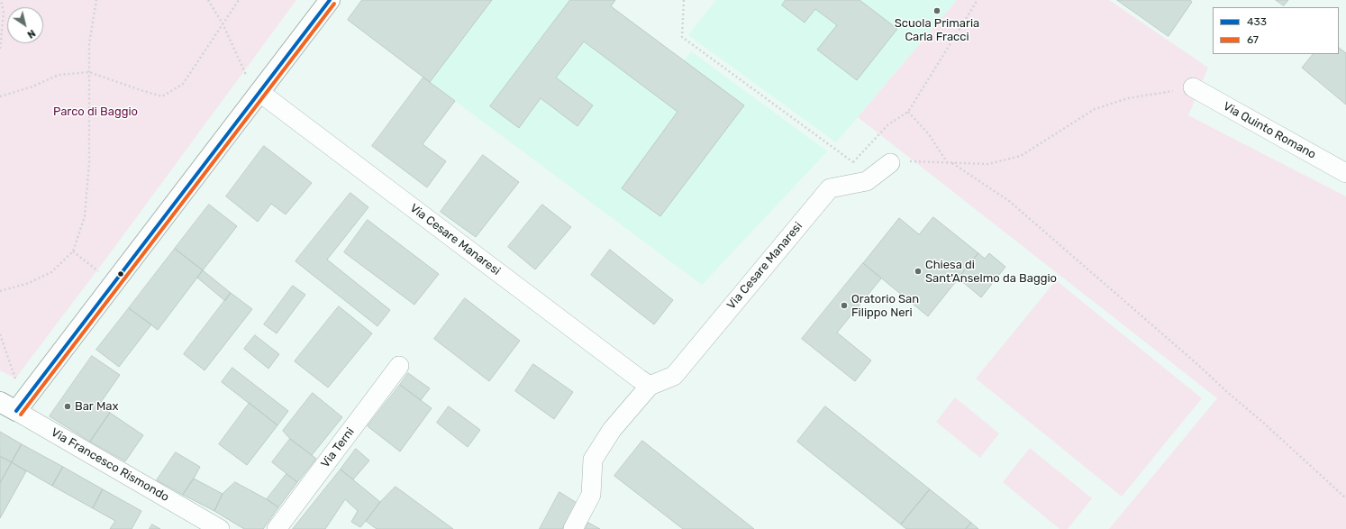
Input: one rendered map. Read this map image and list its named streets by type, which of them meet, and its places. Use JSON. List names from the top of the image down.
{
  "streets": {
    "street": [
      "Via Quinto Romano",
      "Via Cesare Manaresi",
      "Via Terni",
      "Via Francesco Rismondo"
    ]
  },
  "parks": ["Parco di Baggio"],
  "places": [
    "Scuola Primaria Carla Fracci",
    "Chiesa di Sant'Anselmo da Baggio",
    "Oratorio San Filippo Neri",
    "Bar Max"
  ],
  "lines": ["transit line 433", "transit line 67"],
  "legend": ["433", "67"],
  "north": "bottom right"
}
